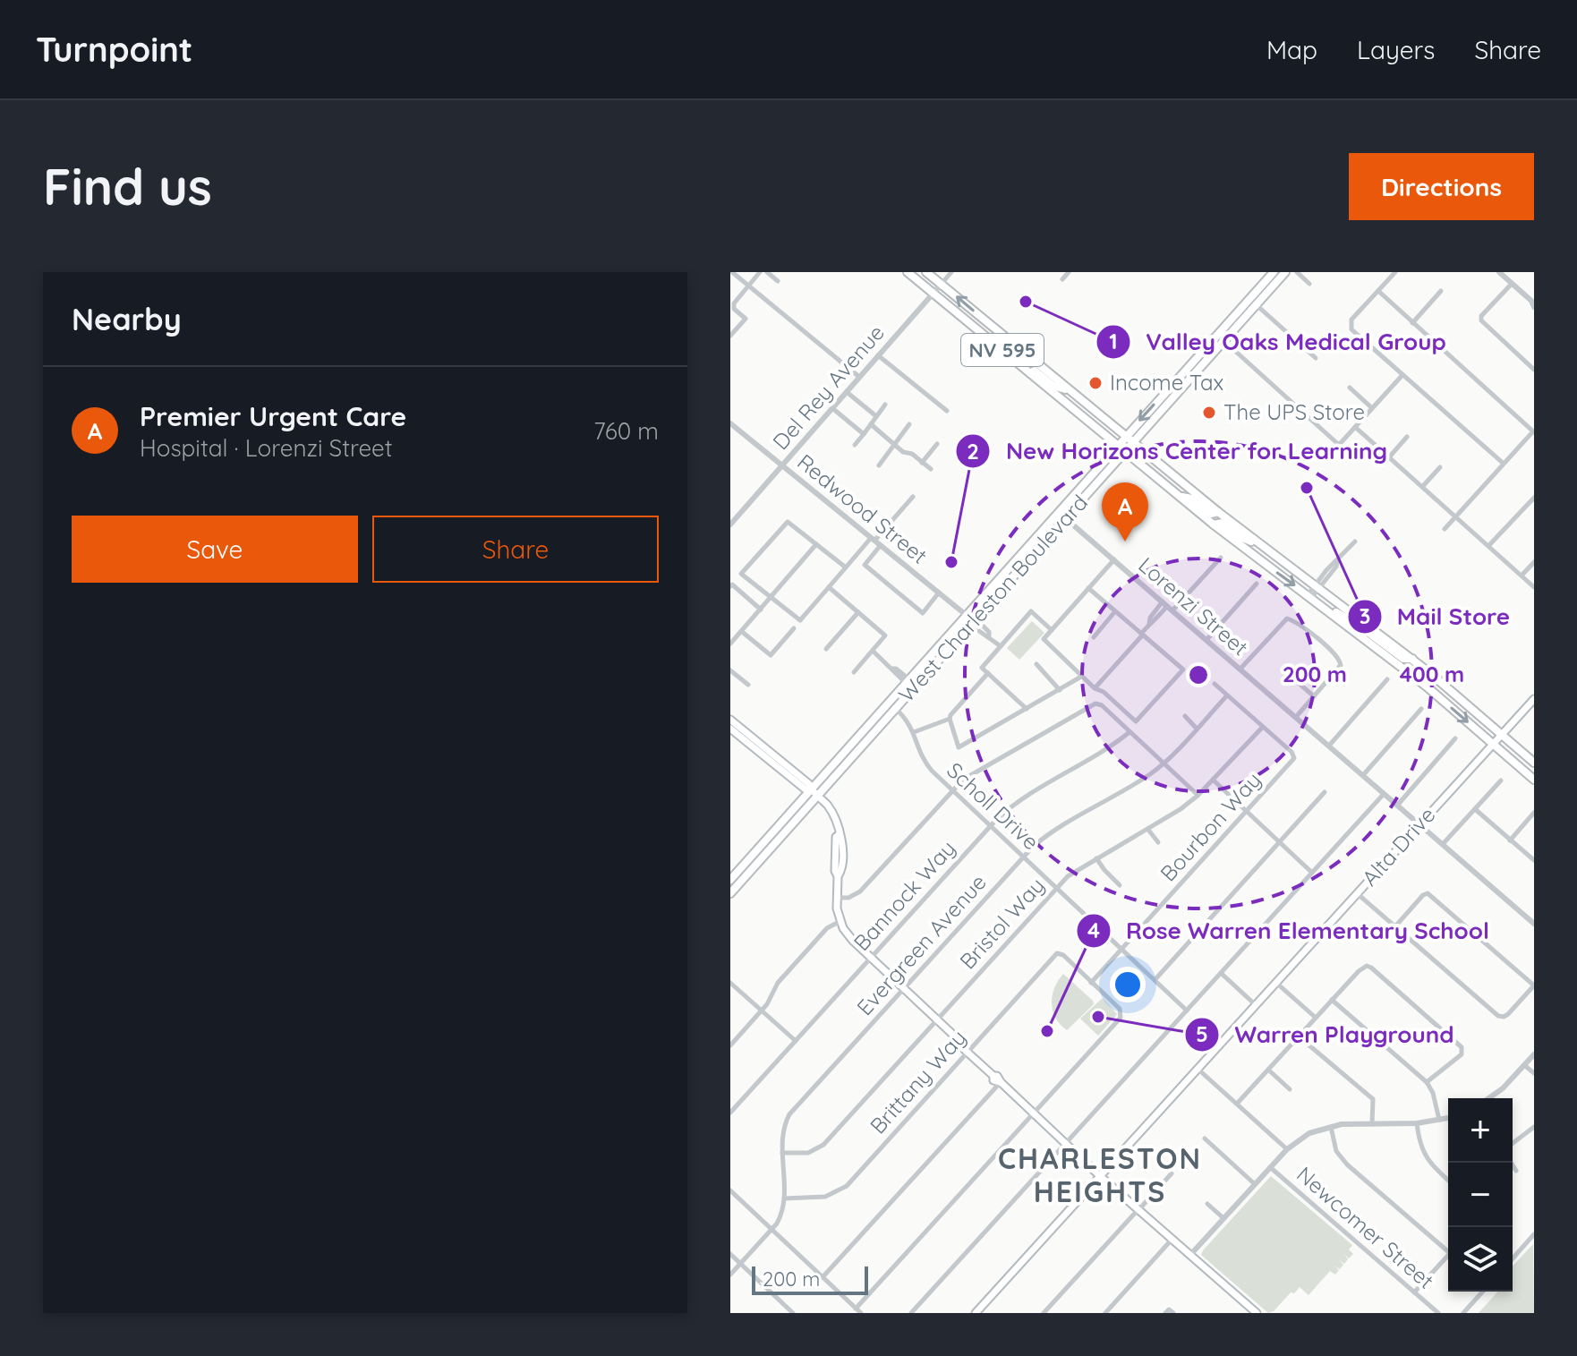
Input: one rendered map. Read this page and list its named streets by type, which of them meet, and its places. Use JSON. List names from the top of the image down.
{
  "streets": {
    "main road": ["NV 595", "West Charleston Boulevard", "Alta Drive"],
    "street": [
      "Del Rey Avenue",
      "Redwood Street",
      "Lorenzi Street",
      "Scholl Drive",
      "Bourbon Way",
      "Bannock Way",
      "Bristol Way",
      "Evergreen Avenue",
      "Brittany Way",
      "Newcomer Street"
    ]
  },
  "crossings": [
    ["NV 595", "Del Rey Avenue"],
    ["NV 595", "West Charleston Boulevard"],
    ["NV 595", "Alta Drive"],
    ["Del Rey Avenue", "Redwood Street"],
    ["Redwood Street", "West Charleston Boulevard"],
    ["West Charleston Boulevard", "Lorenzi Street"],
    ["West Charleston Boulevard", "Scholl Drive"],
    ["Lorenzi Street", "Alta Drive"],
    ["Scholl Drive", "Bourbon Way"],
    ["Scholl Drive", "Bannock Way"],
    ["Scholl Drive", "Bristol Way"],
    ["Scholl Drive", "Evergreen Avenue"],
    ["Bourbon Way", "Bristol Way"],
    ["Bourbon Way", "Brittany Way"],
    ["Bristol Way", "Evergreen Avenue"],
    ["Evergreen Avenue", "Brittany Way"]
  ],
  "districts": ["CHARLESTON HEIGHTS"],
  "places": [
    "Valley Oaks Medical Group",
    "Income Tax",
    "The UPS Store",
    "Mail Store",
    "New Horizons Center for Learning",
    "Warren Playground",
    "Rose Warren Elementary School"
  ],
  "scale_bar": "200 m",
  "page": {
    "header": "Turnpoint",
    "nav": ["Map", "Layers", "Share"],
    "buttons": [
      "Directions",
      ["Save", "Share"]
    ],
    "title": "Find us",
    "heading": "Nearby",
    "list": [
      {
        "mark": "A",
        "name": "Premier Urgent Care",
        "note": "Hospital · Lorenzi Street",
        "value": "760 m"
      }
    ],
    "pins": "A",
    "map_buttons": ["+", "−"],
    "scale": "200 m"
  },
  "rings": ["200 m", "400 m"]
}
